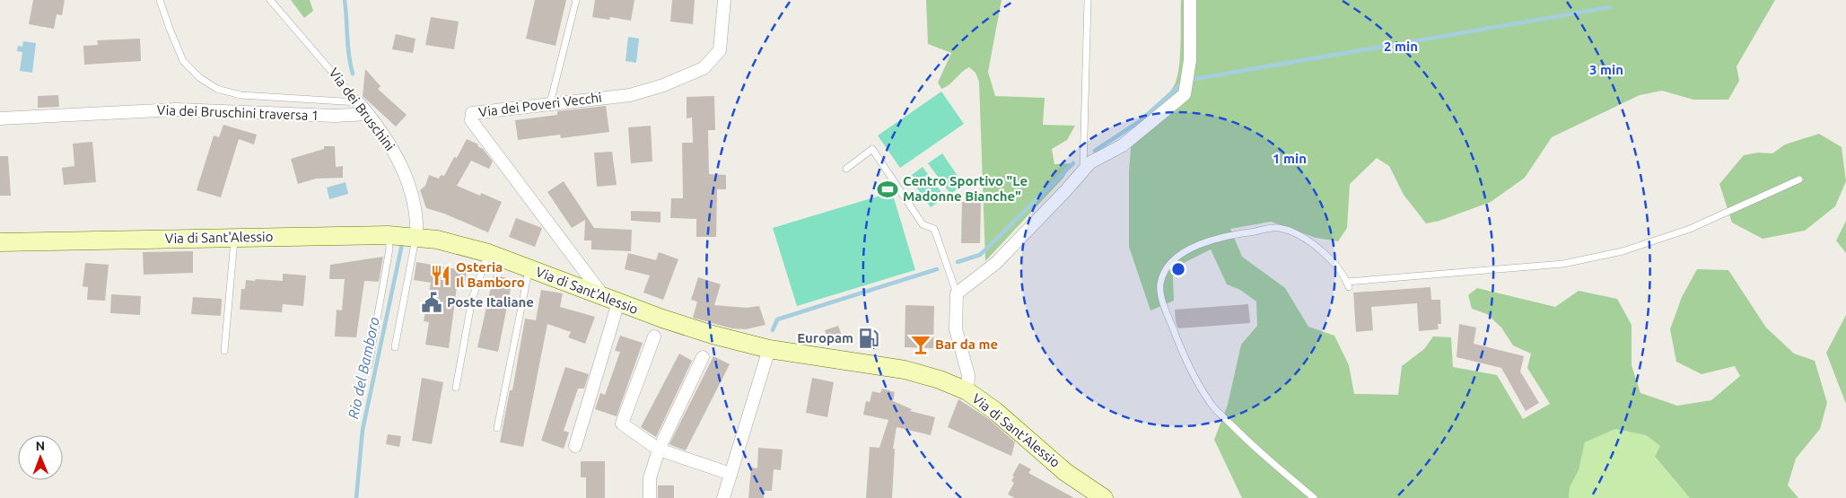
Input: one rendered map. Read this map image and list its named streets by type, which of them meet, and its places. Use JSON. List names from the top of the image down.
{
  "streets": {
    "street": [
      "Via dei Poveri Vecchi",
      "Via dei Bruschini",
      "Via dei Bruschini traversa 1",
      "Via di Sant'Alessio"
    ]
  },
  "crossings": [
    ["Via dei Poveri Vecchi", "Via di Sant'Alessio"],
    ["Via dei Bruschini", "Via dei Bruschini traversa 1"],
    ["Via dei Bruschini", "Via di Sant'Alessio"]
  ],
  "water": ["Rio del Bamboro"],
  "places": {
    "sports": ["Centro Sportivo \"Le Madonne Bianche\""],
    "restaurant": ["Osteria Il Bamboro"],
    "public building": ["Poste Italiane"],
    "fuel station": ["Europam"],
    "bar": ["Bar da me"]
  },
  "north": "top",
  "rings": ["2 min", "3 min", "1 min"]
}
